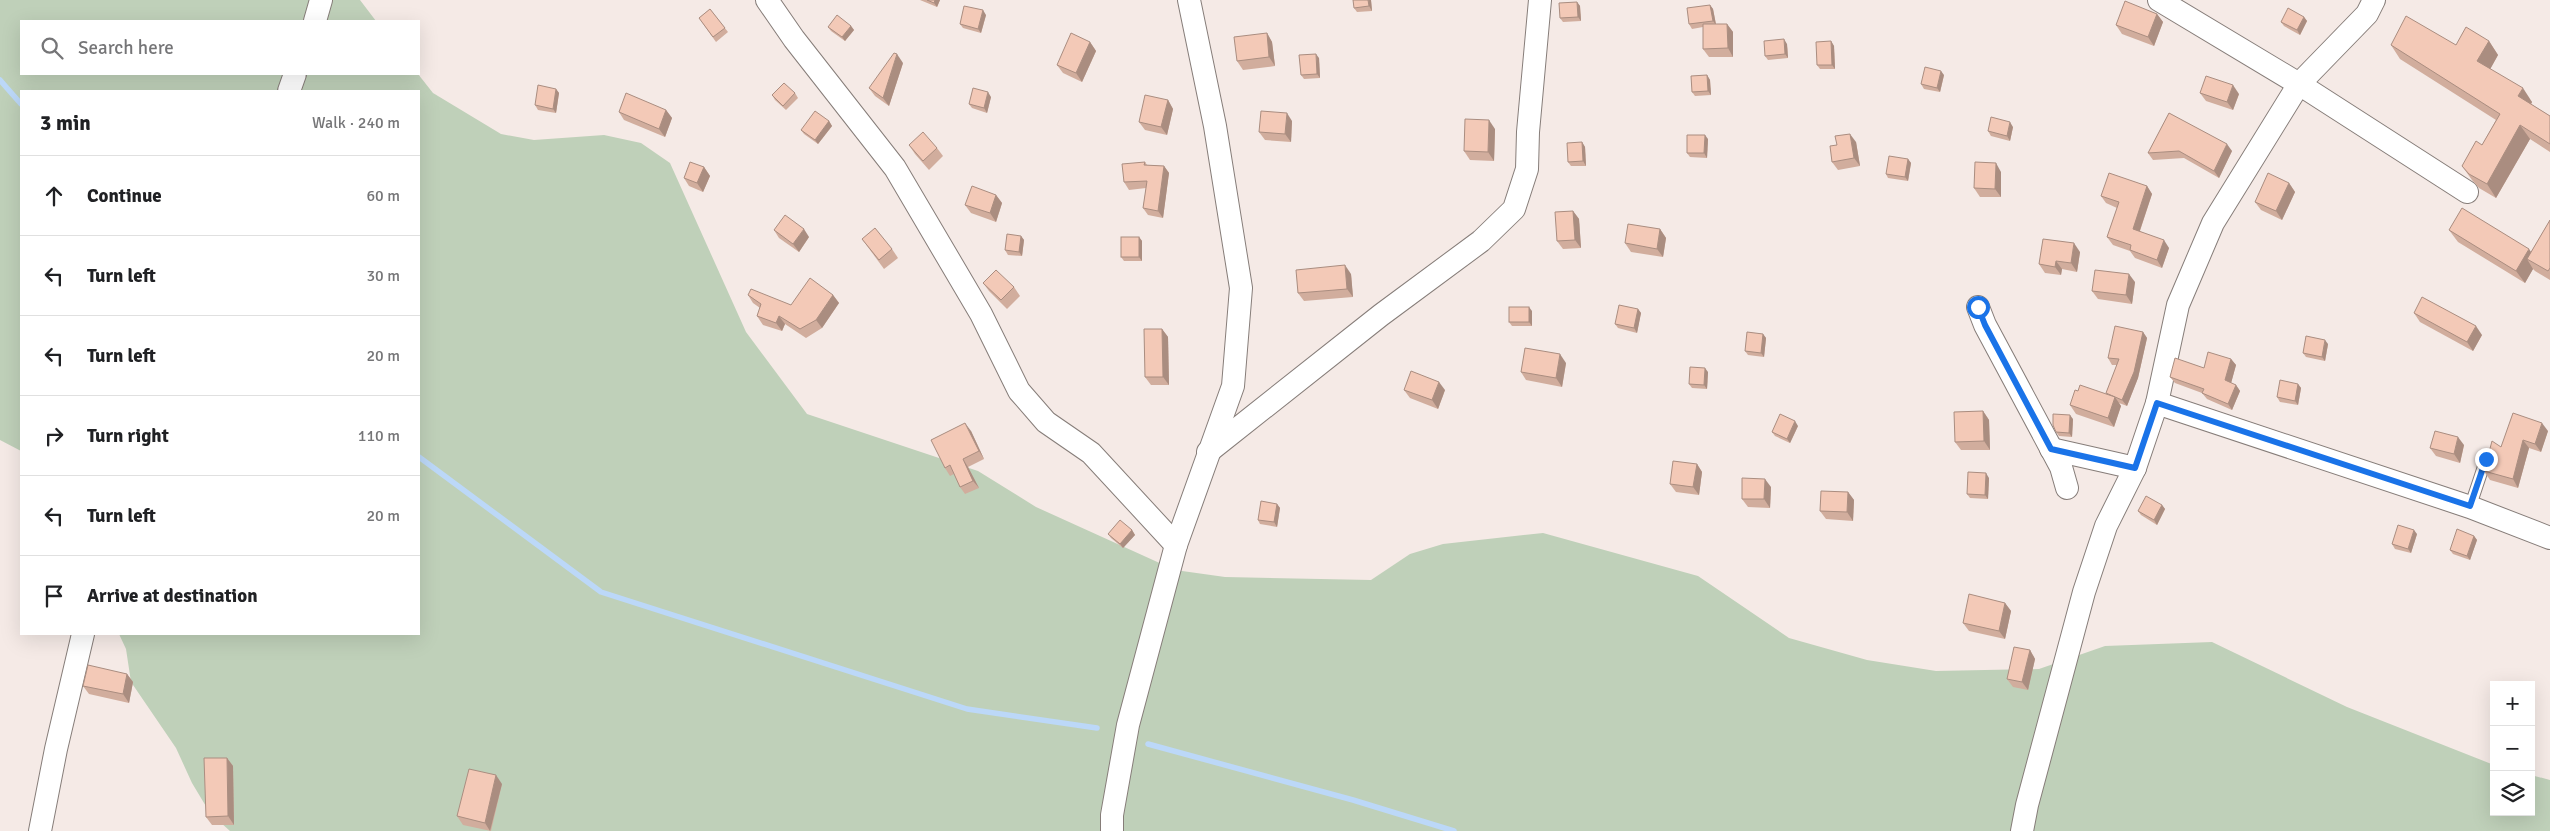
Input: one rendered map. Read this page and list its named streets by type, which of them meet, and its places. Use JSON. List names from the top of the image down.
{
  "page": {
    "search": "Search here",
    "heading": ["3 min", "Walk · 240 m"],
    "list": [
      ["Continue", "60 m"],
      ["Turn left", "30 m"],
      ["Turn left", "20 m"],
      ["Turn right", "110 m"],
      ["Turn left", "20 m"],
      "Arrive at destination"
    ],
    "map_buttons": ["+", "−"]
  }
}
